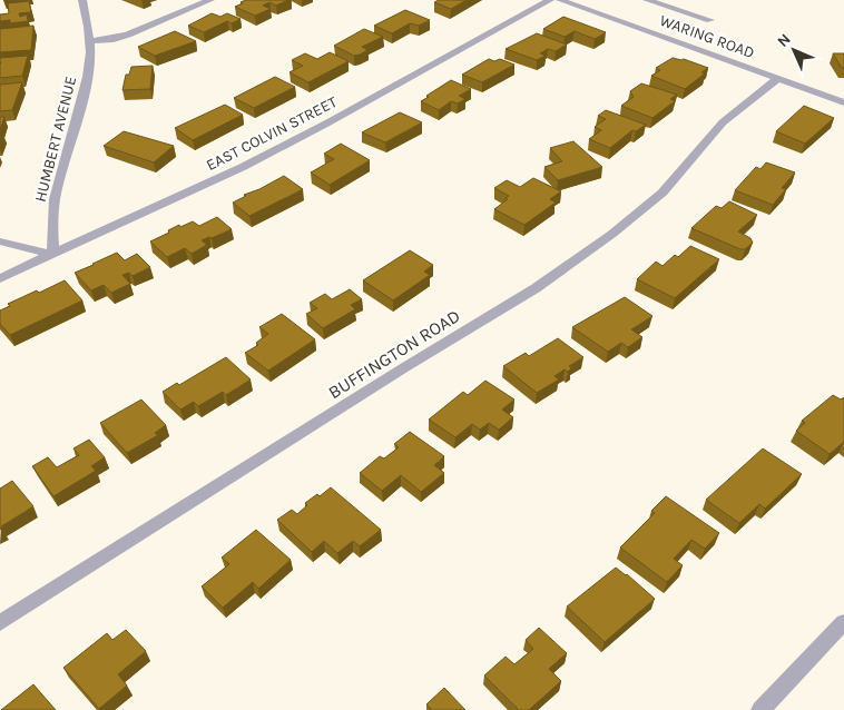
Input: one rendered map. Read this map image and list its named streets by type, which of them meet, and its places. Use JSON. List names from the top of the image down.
{
  "streets": {
    "street": [
      "WARING ROAD",
      "EAST COLVIN STREET",
      "HUMBERT AVENUE",
      "BUFFINGTON ROAD"
    ]
  },
  "crossings": [
    ["WARING ROAD", "BUFFINGTON ROAD"],
    ["EAST COLVIN STREET", "HUMBERT AVENUE"]
  ],
  "north": "top left"
}
